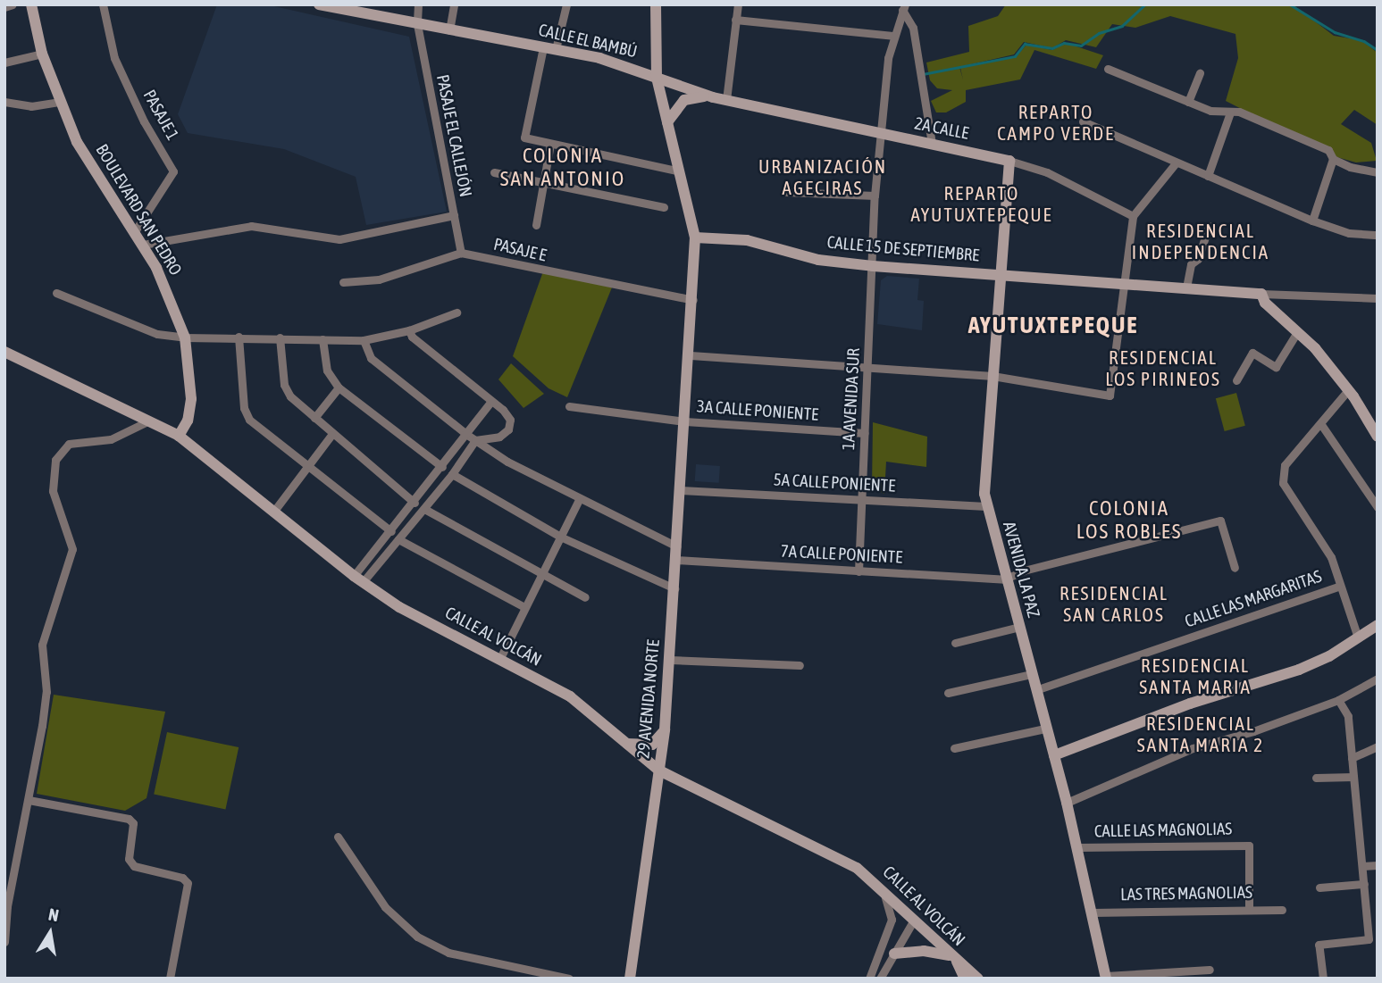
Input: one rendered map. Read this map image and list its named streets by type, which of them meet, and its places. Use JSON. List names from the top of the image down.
{
  "streets": {
    "street": [
      "CALLE EL BAMBÚ",
      "PASAJE 1",
      "2A CALLE",
      "PASAJE EL CALLEJÓN",
      "BOULEVARD SAN PEDRO",
      "CALLE 15 DE SEPTIEMBRE",
      "PASAJE E",
      "1A AVENIDA SUR",
      "3A CALLE PONIENTE",
      "5A CALLE PONIENTE",
      "7A CALLE PONIENTE",
      "AVENIDA LA PAZ",
      "CALLE LAS MARGARITAS",
      "CALLE AL VOLCÁN",
      "29 AVENIDA NORTE",
      "CALLE LAS MAGNOLIAS",
      "LAS TRES MAGNOLIAS"
    ]
  },
  "crossings": [
    ["CALLE EL BAMBÚ", "2A CALLE"],
    ["CALLE EL BAMBÚ", "PASAJE EL CALLEJÓN"],
    ["CALLE EL BAMBÚ", "1A AVENIDA SUR"],
    ["CALLE EL BAMBÚ", "29 AVENIDA NORTE"],
    ["PASAJE 1", "BOULEVARD SAN PEDRO"],
    ["2A CALLE", "1A AVENIDA SUR"],
    ["2A CALLE", "AVENIDA LA PAZ"],
    ["PASAJE EL CALLEJÓN", "PASAJE E"],
    ["BOULEVARD SAN PEDRO", "CALLE AL VOLCÁN"],
    ["CALLE 15 DE SEPTIEMBRE", "1A AVENIDA SUR"],
    ["CALLE 15 DE SEPTIEMBRE", "AVENIDA LA PAZ"],
    ["CALLE 15 DE SEPTIEMBRE", "29 AVENIDA NORTE"],
    ["PASAJE E", "29 AVENIDA NORTE"],
    ["1A AVENIDA SUR", "3A CALLE PONIENTE"],
    ["1A AVENIDA SUR", "5A CALLE PONIENTE"],
    ["1A AVENIDA SUR", "7A CALLE PONIENTE"],
    ["3A CALLE PONIENTE", "29 AVENIDA NORTE"],
    ["5A CALLE PONIENTE", "AVENIDA LA PAZ"],
    ["5A CALLE PONIENTE", "29 AVENIDA NORTE"],
    ["7A CALLE PONIENTE", "AVENIDA LA PAZ"],
    ["7A CALLE PONIENTE", "29 AVENIDA NORTE"],
    ["AVENIDA LA PAZ", "CALLE LAS MARGARITAS"],
    ["AVENIDA LA PAZ", "CALLE LAS MAGNOLIAS"],
    ["AVENIDA LA PAZ", "LAS TRES MAGNOLIAS"],
    ["CALLE AL VOLCÁN", "29 AVENIDA NORTE"],
    ["CALLE LAS MAGNOLIAS", "LAS TRES MAGNOLIAS"]
  ],
  "districts": [
    "REPARTO CAMPO VERDE",
    "COLONIA SAN ANTONIO",
    "URBANIZACIÓN AGECIRAS",
    "REPARTO AYUTUXTEPEQUE",
    "RESIDENCIAL INDEPENDENCIA",
    "AYUTUXTEPEQUE",
    "RESIDENCIAL LOS PIRINEOS",
    "COLONIA LOS ROBLES",
    "RESIDENCIAL SAN CARLOS",
    "RESIDENCIAL SANTA MARIA",
    "RESIDENCIAL SANTA MARIA 2"
  ],
  "north": "top"
}
